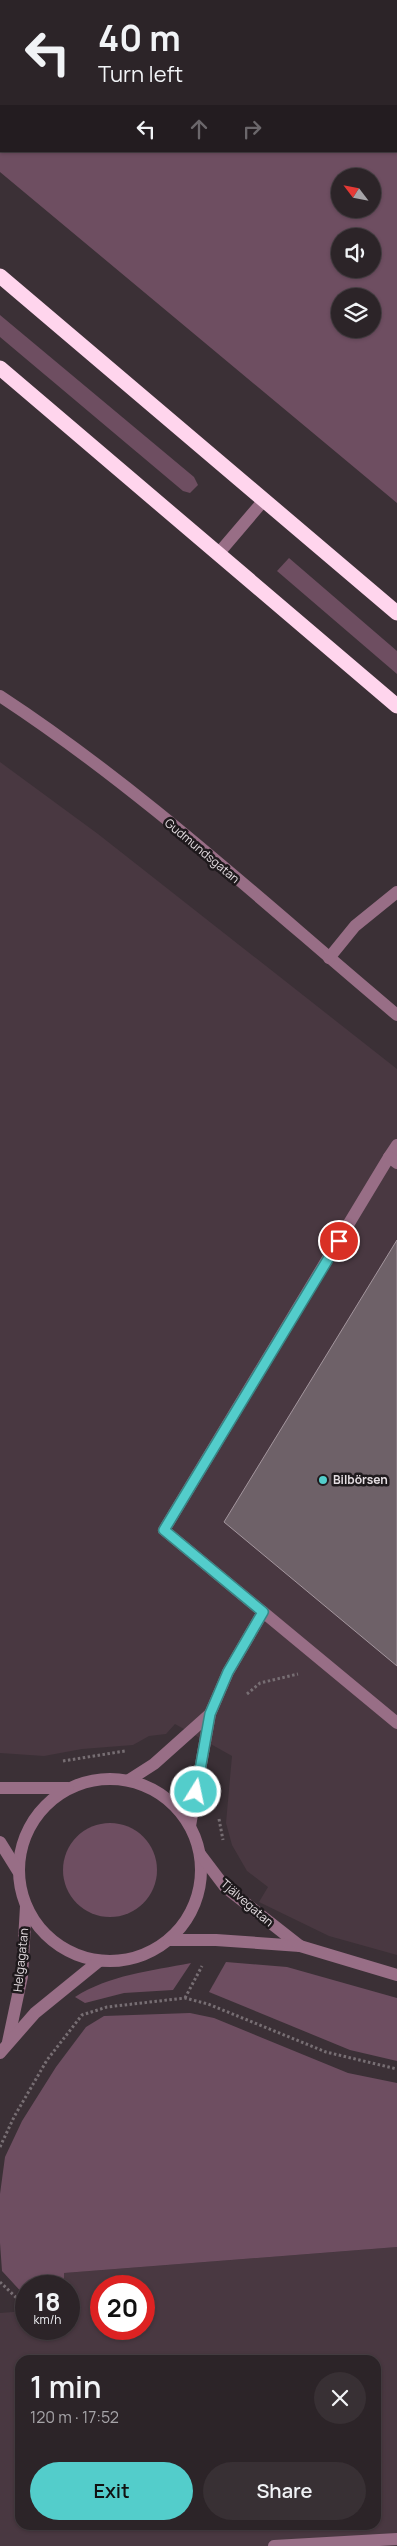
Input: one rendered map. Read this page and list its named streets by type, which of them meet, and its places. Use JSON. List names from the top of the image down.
{
  "streets": {
    "street": ["Gudmundsgatan", "Tjälvegatan", "Helgagatan"]
  },
  "places": ["Bilbörsen"],
  "north": "top left",
  "page": {
    "turn": ["40 m", "Turn left"],
    "speed": "18 km/h",
    "limit": "20",
    "heading": ["1 min", "120 m · 17:52"],
    "buttons": ["Exit", "Share"]
  }
}
